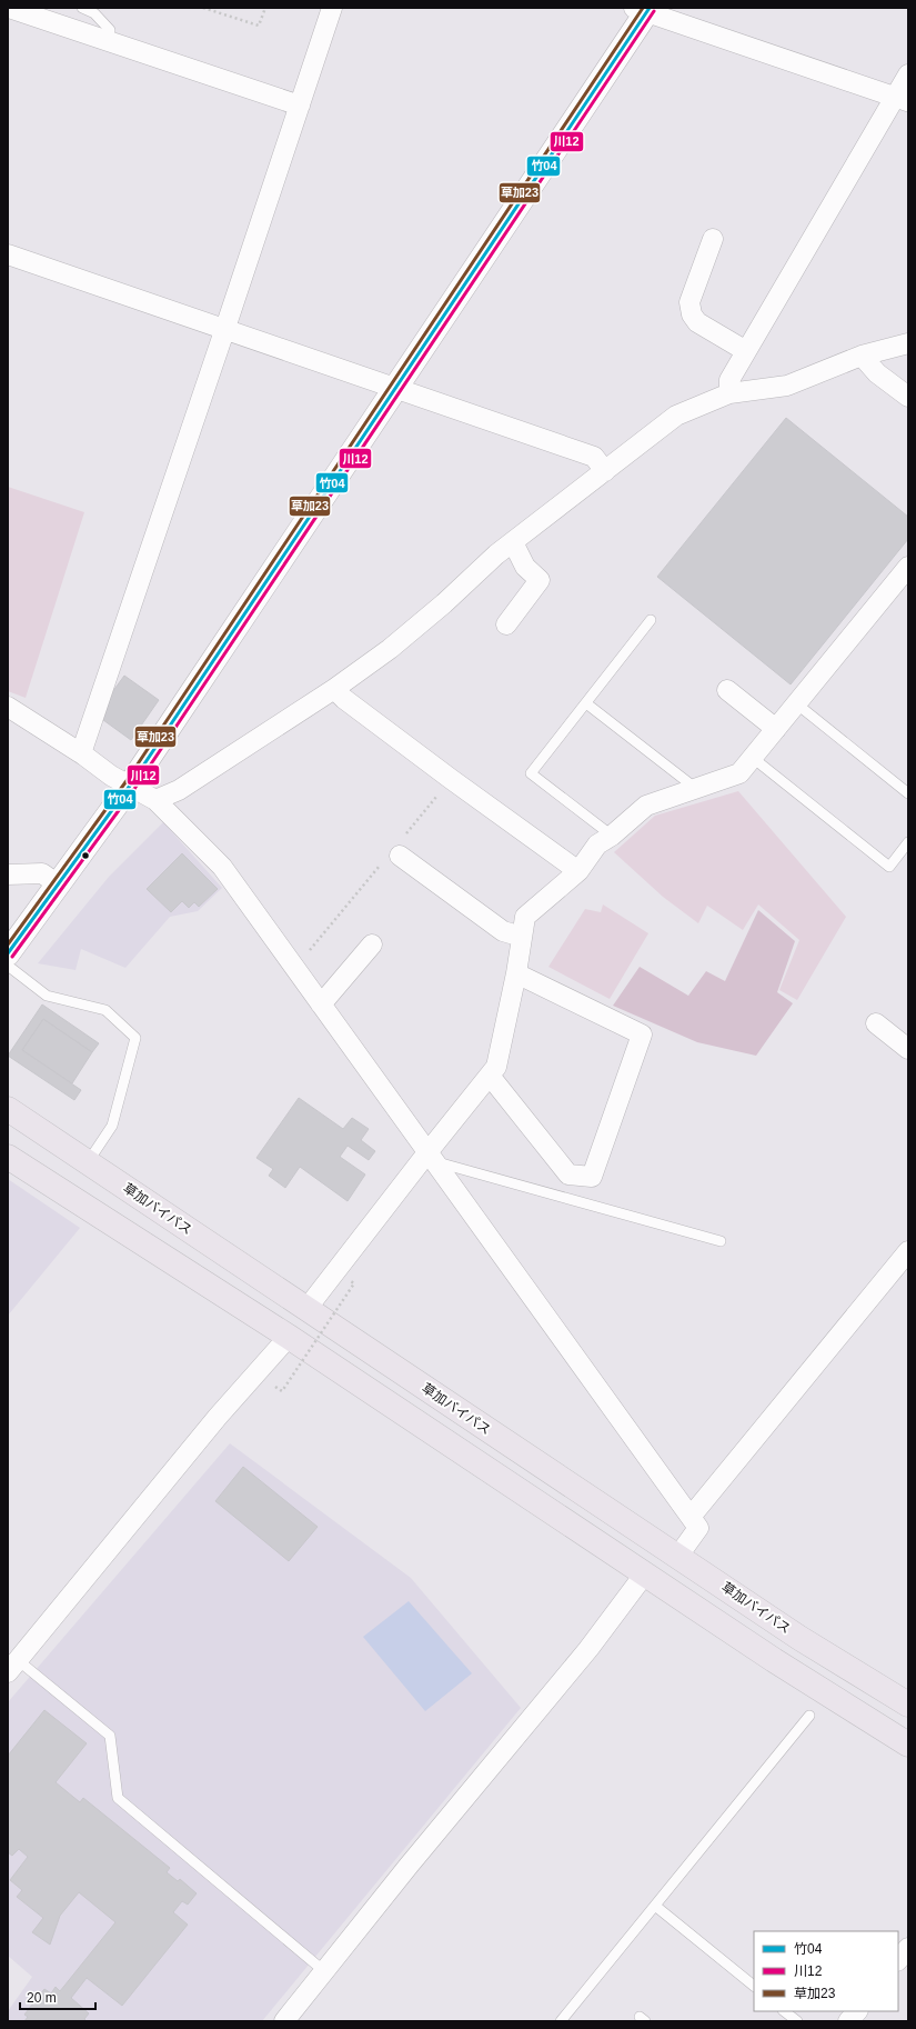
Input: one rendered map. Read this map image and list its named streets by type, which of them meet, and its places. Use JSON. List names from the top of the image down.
{
  "streets": {
    "highway": ["草加バイパス"]
  },
  "lines": ["transit line 竹04", "transit line 草加23", "transit line 川12"],
  "legend": ["竹04", "川12", "草加23"],
  "scale_bar": "20 m"
}
